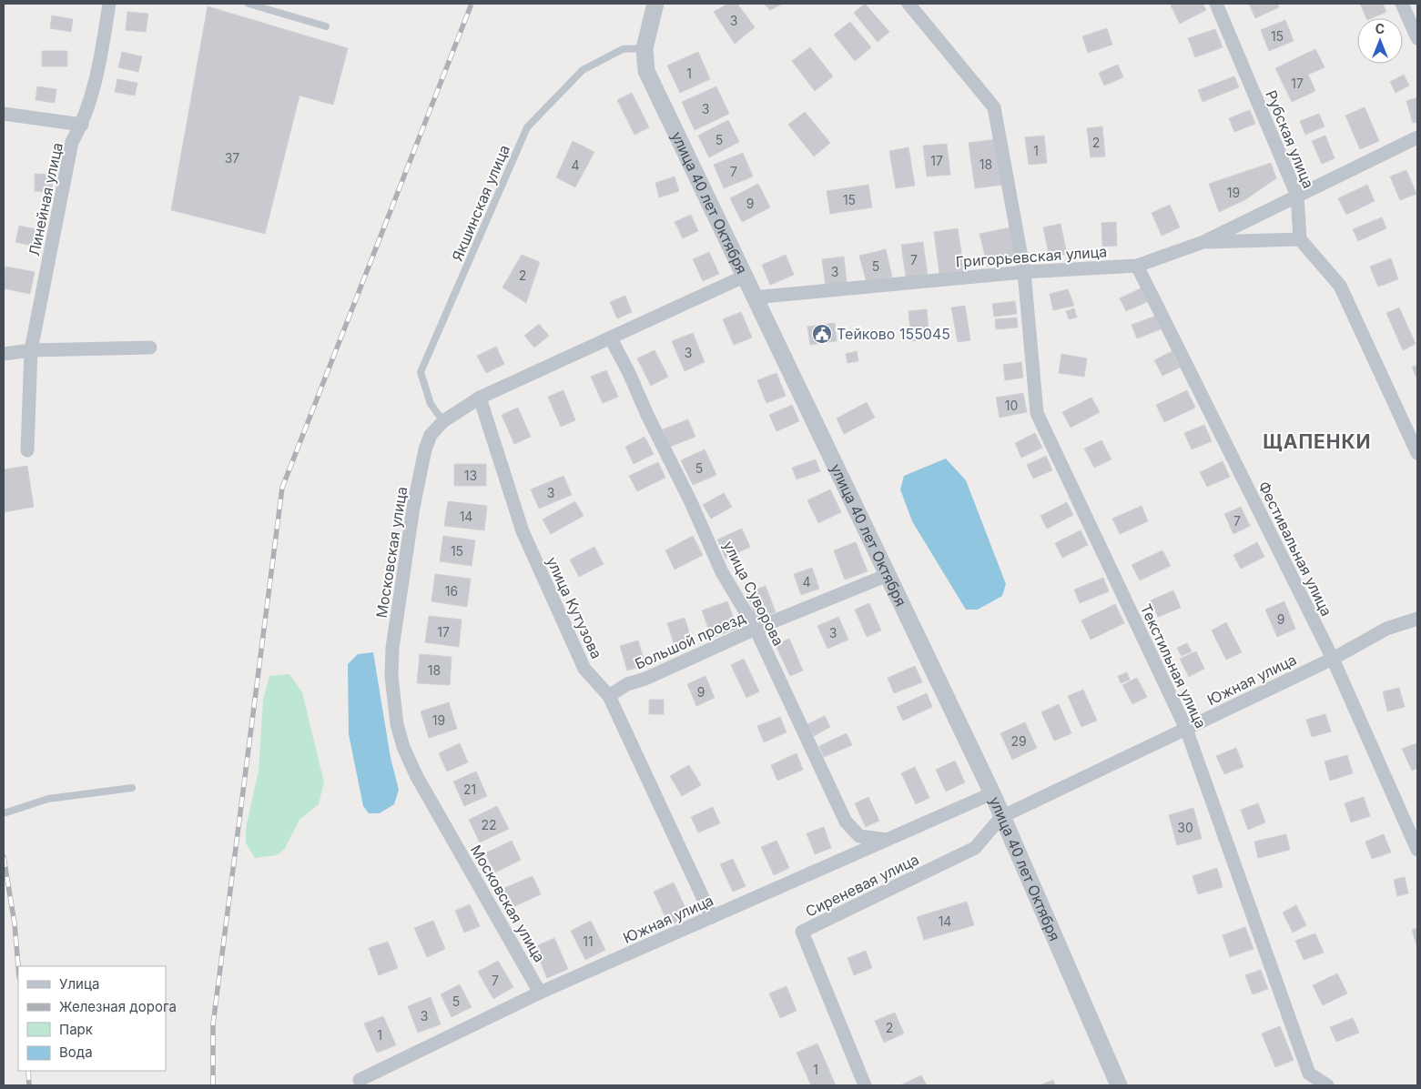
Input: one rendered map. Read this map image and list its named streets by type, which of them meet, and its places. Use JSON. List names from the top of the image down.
{
  "streets": {
    "street": [
      "Рубская улица",
      "Линейная улица",
      "улица 40 лет Октября",
      "Григорьевская улица",
      "Фестивальная улица",
      "Московская улица",
      "улица Суворова",
      "улица Кутузова",
      "Большой проезд",
      "Текстильная улица",
      "Южная улица",
      "Сиреневая улица"
    ],
    "lane": ["Якшинская улица"]
  },
  "crossings": [
    ["Рубская улица", "Григорьевская улица"],
    ["Якшинская улица", "улица 40 лет Октября"],
    ["Якшинская улица", "Московская улица"],
    ["улица 40 лет Октября", "Григорьевская улица"],
    ["улица 40 лет Октября", "Московская улица"],
    ["улица 40 лет Октября", "Большой проезд"],
    ["улица 40 лет Октября", "Южная улица"],
    ["улица 40 лет Октября", "Сиреневая улица"],
    ["Григорьевская улица", "Фестивальная улица"],
    ["Григорьевская улица", "Текстильная улица"],
    ["Фестивальная улица", "Южная улица"],
    ["Московская улица", "улица Суворова"],
    ["Московская улица", "улица Кутузова"],
    ["Московская улица", "Южная улица"],
    ["улица Суворова", "Большой проезд"],
    ["улица Суворова", "Южная улица"],
    ["улица Кутузова", "Большой проезд"],
    ["улица Кутузова", "Южная улица"],
    ["Текстильная улица", "Южная улица"],
    ["Южная улица", "Сиреневая улица"]
  ],
  "districts": ["ЩАПЕНКИ"],
  "places": {
    "public building": ["Тейково 155045"]
  },
  "house_numbers": [
    "3",
    "15",
    "1",
    "17",
    "3",
    "5",
    "2",
    "1",
    "37",
    "17",
    "18",
    "4",
    "7",
    "19",
    "15",
    "9",
    "7",
    "5",
    "3",
    "2",
    "3",
    "10",
    "5",
    "13",
    "3",
    "14",
    "7",
    "15",
    "4",
    "16",
    "9",
    "17",
    "3",
    "18",
    "9",
    "19",
    "29",
    "21",
    "22",
    "30",
    "14",
    "11",
    "7",
    "5",
    "3",
    "2",
    "1",
    "1"
  ],
  "legend": [
    "Улица",
    "Железная дорога",
    "Парк",
    "Вода"
  ],
  "north": "top"
}
